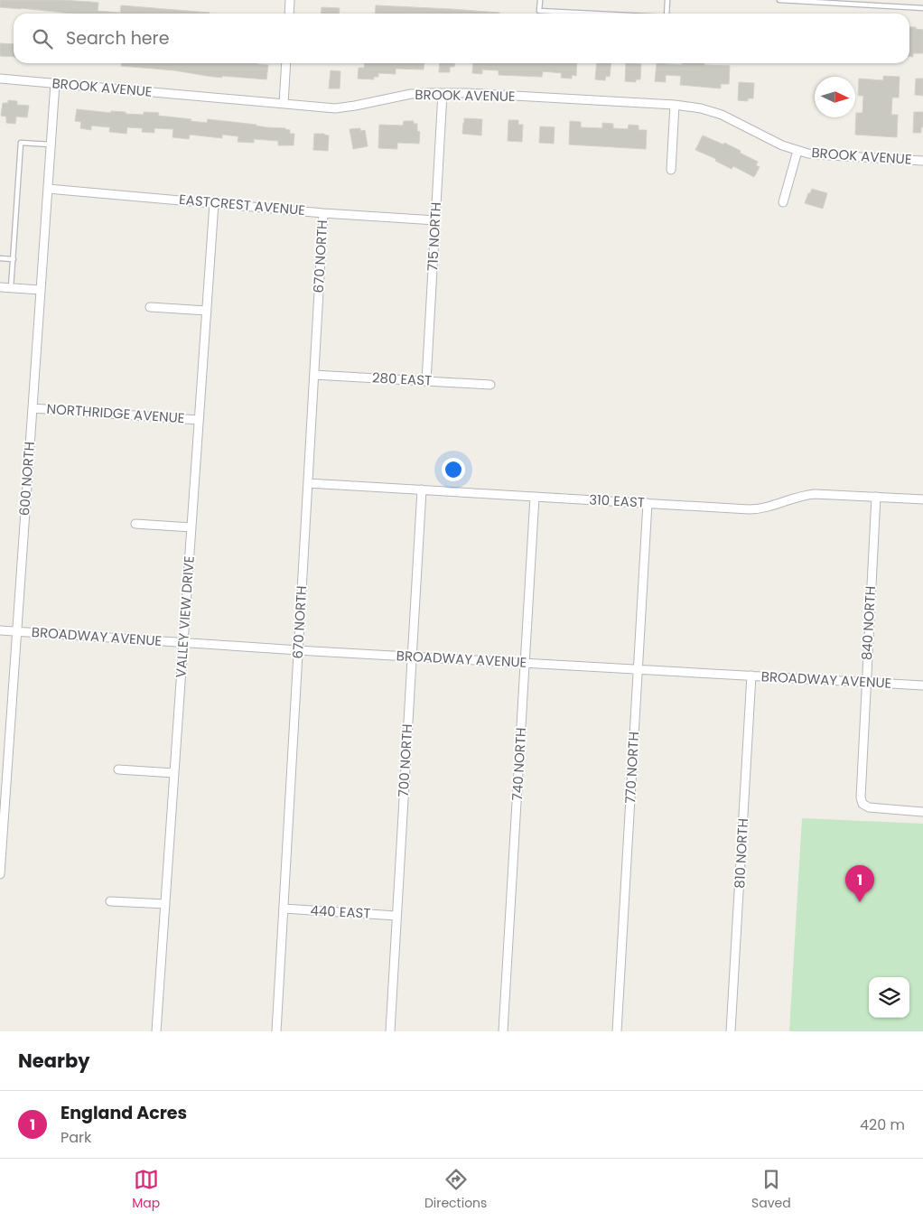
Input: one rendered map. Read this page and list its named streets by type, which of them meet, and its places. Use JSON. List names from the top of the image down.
{
  "streets": {
    "street": [
      "BROOK AVENUE",
      "EASTCREST AVENUE",
      "715 NORTH",
      "670 NORTH",
      "280 EAST",
      "NORTHRIDGE AVENUE",
      "600 NORTH",
      "310 EAST",
      "VALLEY VIEW DRIVE",
      "840 NORTH",
      "BROADWAY AVENUE",
      "700 NORTH",
      "740 NORTH",
      "770 NORTH",
      "810 NORTH",
      "440 EAST"
    ]
  },
  "crossings": [
    ["BROOK AVENUE", "715 NORTH"],
    ["BROOK AVENUE", "600 NORTH"],
    ["EASTCREST AVENUE", "715 NORTH"],
    ["EASTCREST AVENUE", "670 NORTH"],
    ["EASTCREST AVENUE", "600 NORTH"],
    ["EASTCREST AVENUE", "VALLEY VIEW DRIVE"],
    ["715 NORTH", "280 EAST"],
    ["670 NORTH", "280 EAST"],
    ["670 NORTH", "310 EAST"],
    ["670 NORTH", "BROADWAY AVENUE"],
    ["670 NORTH", "440 EAST"],
    ["NORTHRIDGE AVENUE", "600 NORTH"],
    ["NORTHRIDGE AVENUE", "VALLEY VIEW DRIVE"],
    ["600 NORTH", "BROADWAY AVENUE"],
    ["310 EAST", "840 NORTH"],
    ["310 EAST", "700 NORTH"],
    ["310 EAST", "740 NORTH"],
    ["310 EAST", "770 NORTH"],
    ["VALLEY VIEW DRIVE", "BROADWAY AVENUE"],
    ["840 NORTH", "BROADWAY AVENUE"],
    ["BROADWAY AVENUE", "700 NORTH"],
    ["BROADWAY AVENUE", "740 NORTH"],
    ["BROADWAY AVENUE", "770 NORTH"],
    ["BROADWAY AVENUE", "810 NORTH"],
    ["700 NORTH", "440 EAST"]
  ],
  "north": "right",
  "page": {
    "search": "Search here",
    "pins": "1",
    "heading": "Nearby",
    "list": [
      {
        "mark": "1",
        "name": "England Acres",
        "note": "Park",
        "value": "420 m"
      }
    ],
    "nav": ["Map", "Directions", "Saved"]
  }
}
